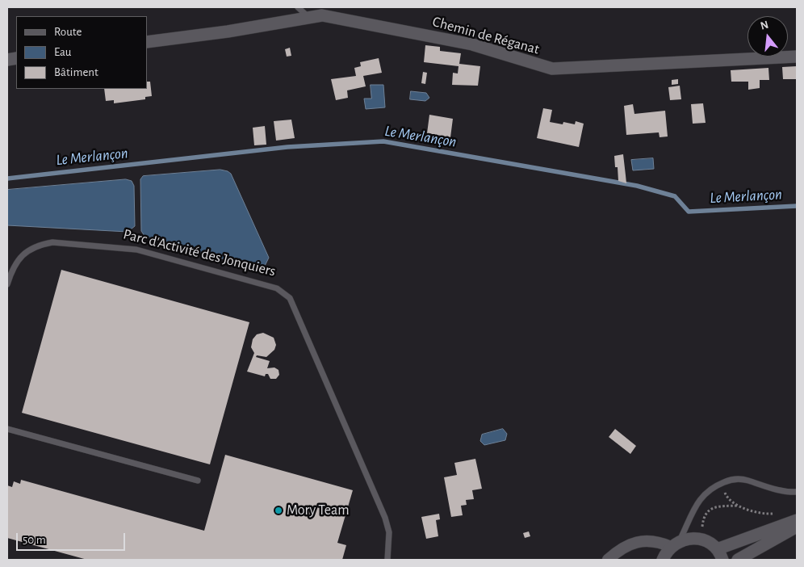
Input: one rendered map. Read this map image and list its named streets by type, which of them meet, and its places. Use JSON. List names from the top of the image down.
{
  "streets": {
    "street": ["Chemin de Réganat"],
    "lane": ["Parc d'Activité des Jonquiers"]
  },
  "water": ["Le Merlançon"],
  "places": ["Mory Team"],
  "legend": ["Route", "Eau", "Bâtiment"],
  "scale_bar": "50 m",
  "north": "top"
}
